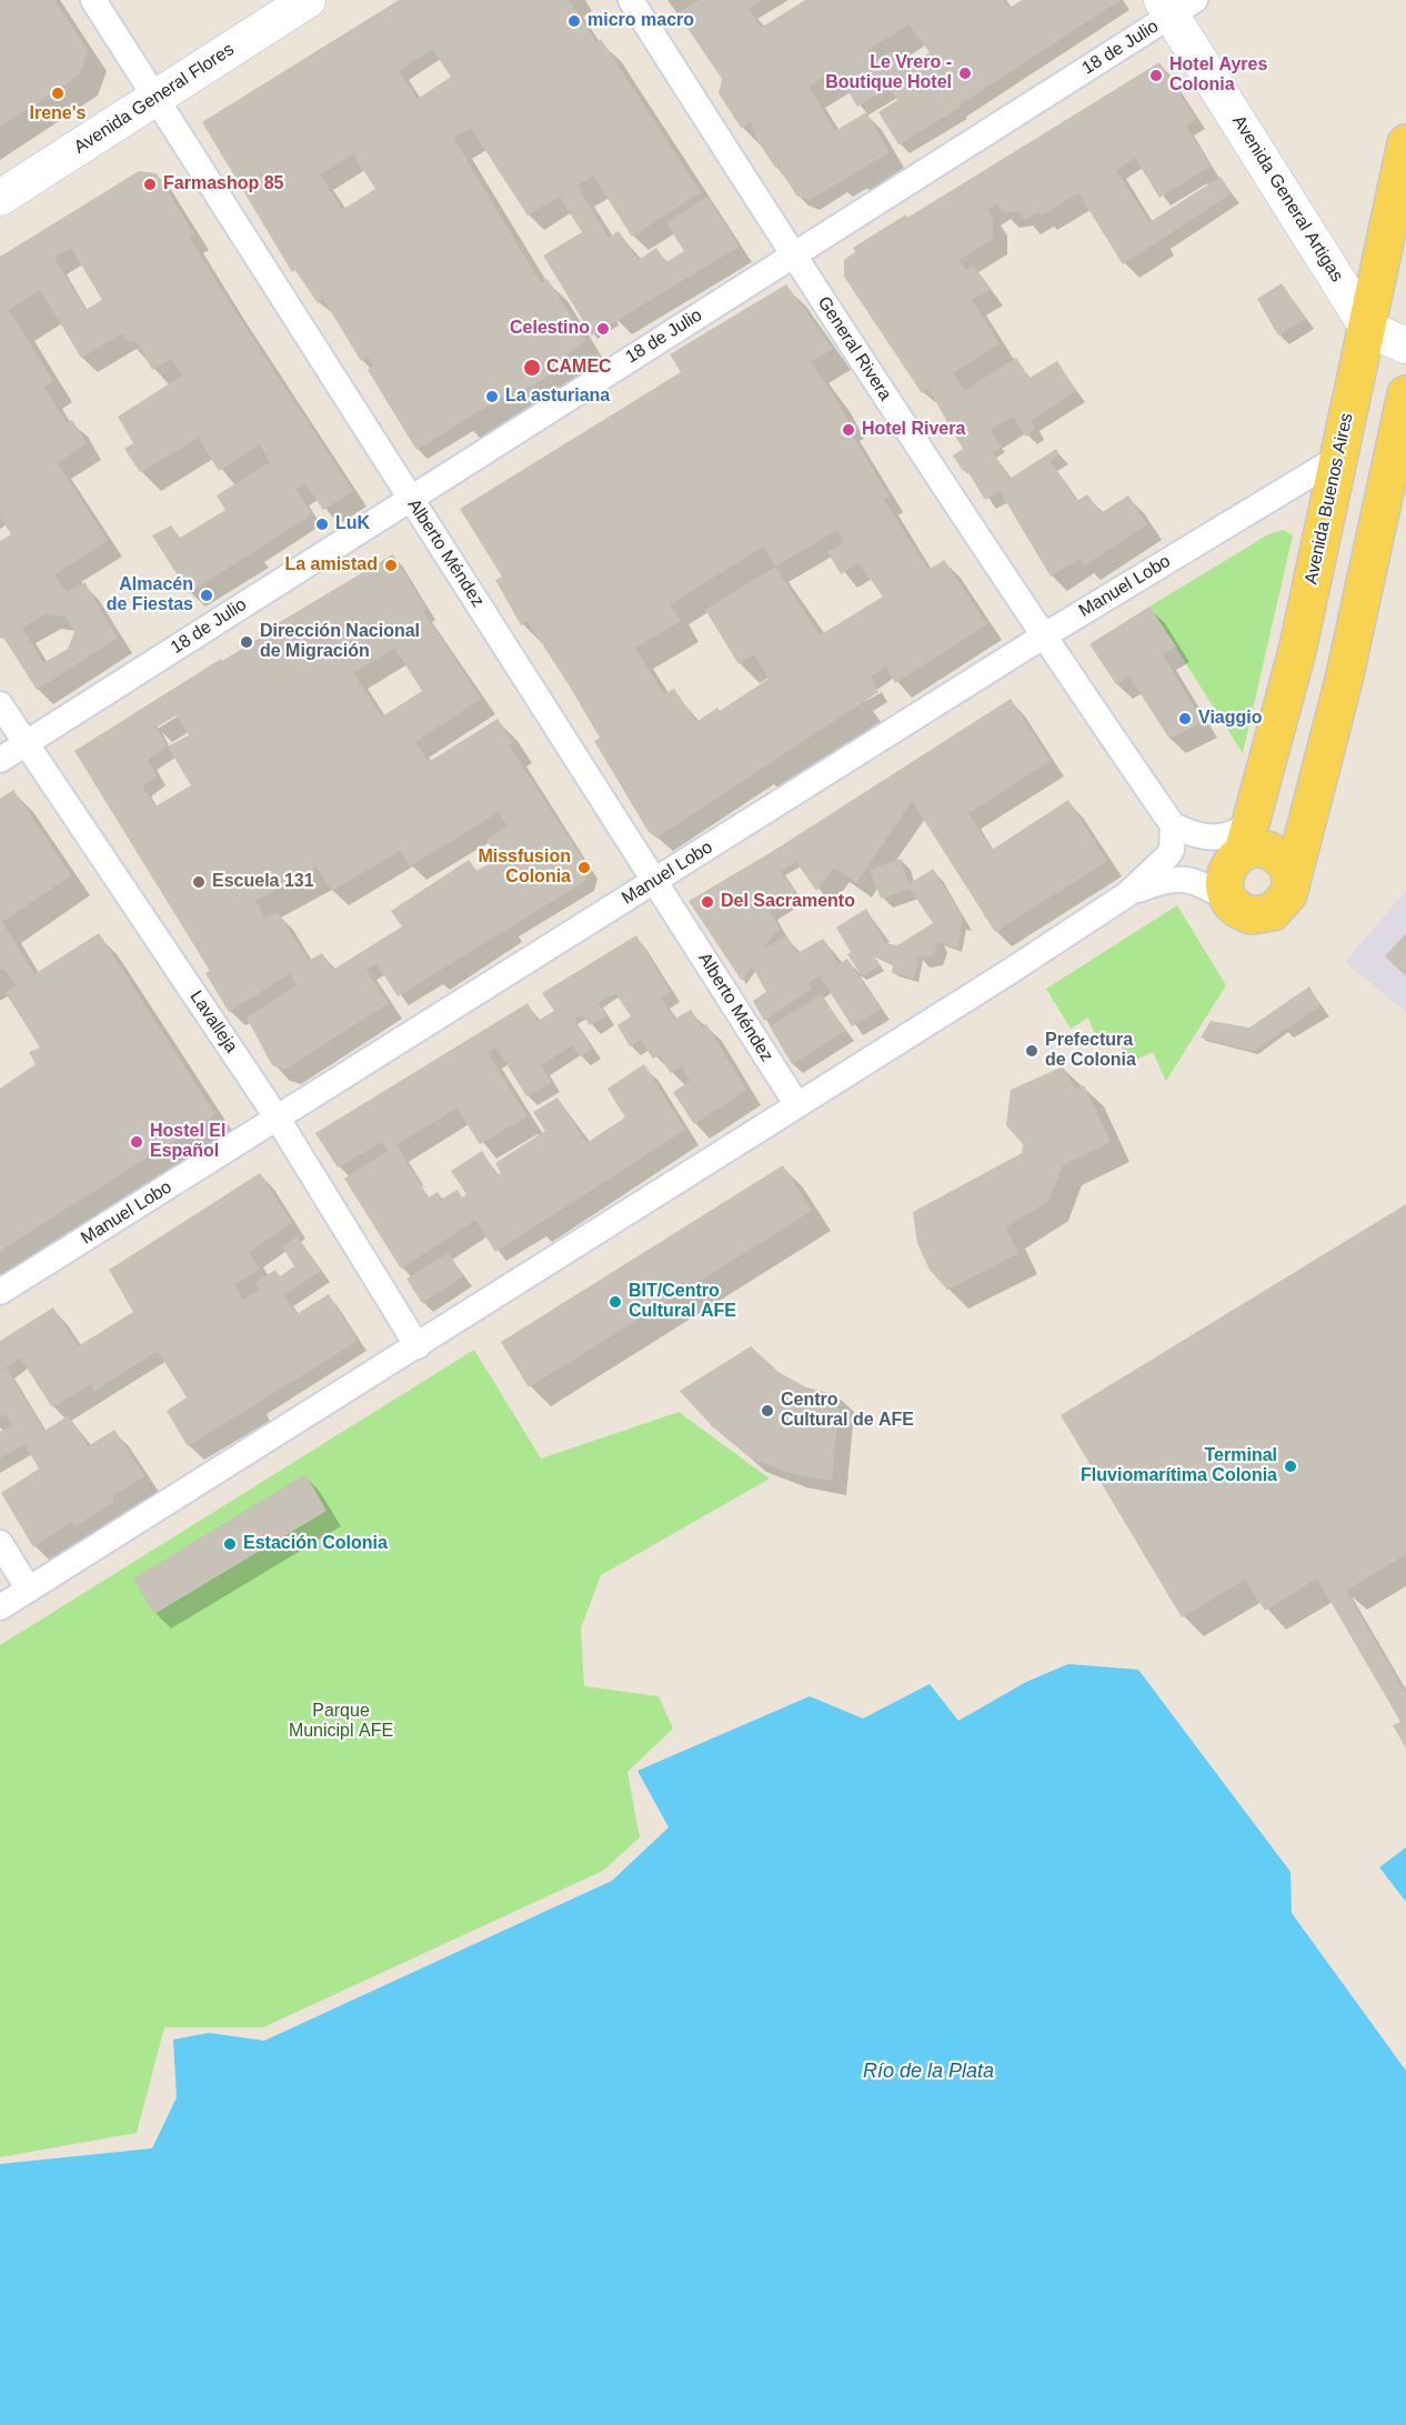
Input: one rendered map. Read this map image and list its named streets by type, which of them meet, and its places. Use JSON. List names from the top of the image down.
{
  "streets": {
    "main road": ["Avenida Buenos Aires"],
    "street": [
      "18 de Julio",
      "Avenida General Flores",
      "Avenida General Artigas",
      "General Rivera",
      "Alberto Méndez",
      "Manuel Lobo",
      "Lavalleja"
    ]
  },
  "crossings": [
    ["18 de Julio", "Avenida General Artigas"],
    ["18 de Julio", "General Rivera"],
    ["18 de Julio", "Alberto Méndez"],
    ["18 de Julio", "Lavalleja"],
    ["Avenida General Flores", "Alberto Méndez"],
    ["Avenida General Artigas", "Avenida Buenos Aires"],
    ["General Rivera", "Manuel Lobo"],
    ["Avenida Buenos Aires", "Manuel Lobo"],
    ["Alberto Méndez", "Manuel Lobo"],
    ["Manuel Lobo", "Lavalleja"]
  ],
  "water": ["Río de la Plata"],
  "parks": ["Parque Municipl AFE"],
  "places": [
    "micro macro",
    "Le Vrero - Boutique Hotel",
    "Hotel Ayres Colonia",
    "Irene's",
    "Farmashop 85",
    "Celestino",
    "CAMEC",
    "La asturiana",
    "Hotel Rivera",
    "LuK",
    "La amistad",
    "Almacén de Fiestas",
    "Dirección Nacional de Migración",
    "Viaggio",
    "Missfusion Colonia",
    "Escuela 131",
    "Del Sacramento",
    "Prefectura de Colonia",
    "Hostel El Español",
    "BIT/Centro Cultural AFE",
    "Centro Cultural de AFE",
    "Terminal Fluviomarítima Colonia",
    "Estación Colonia"
  ]
}
